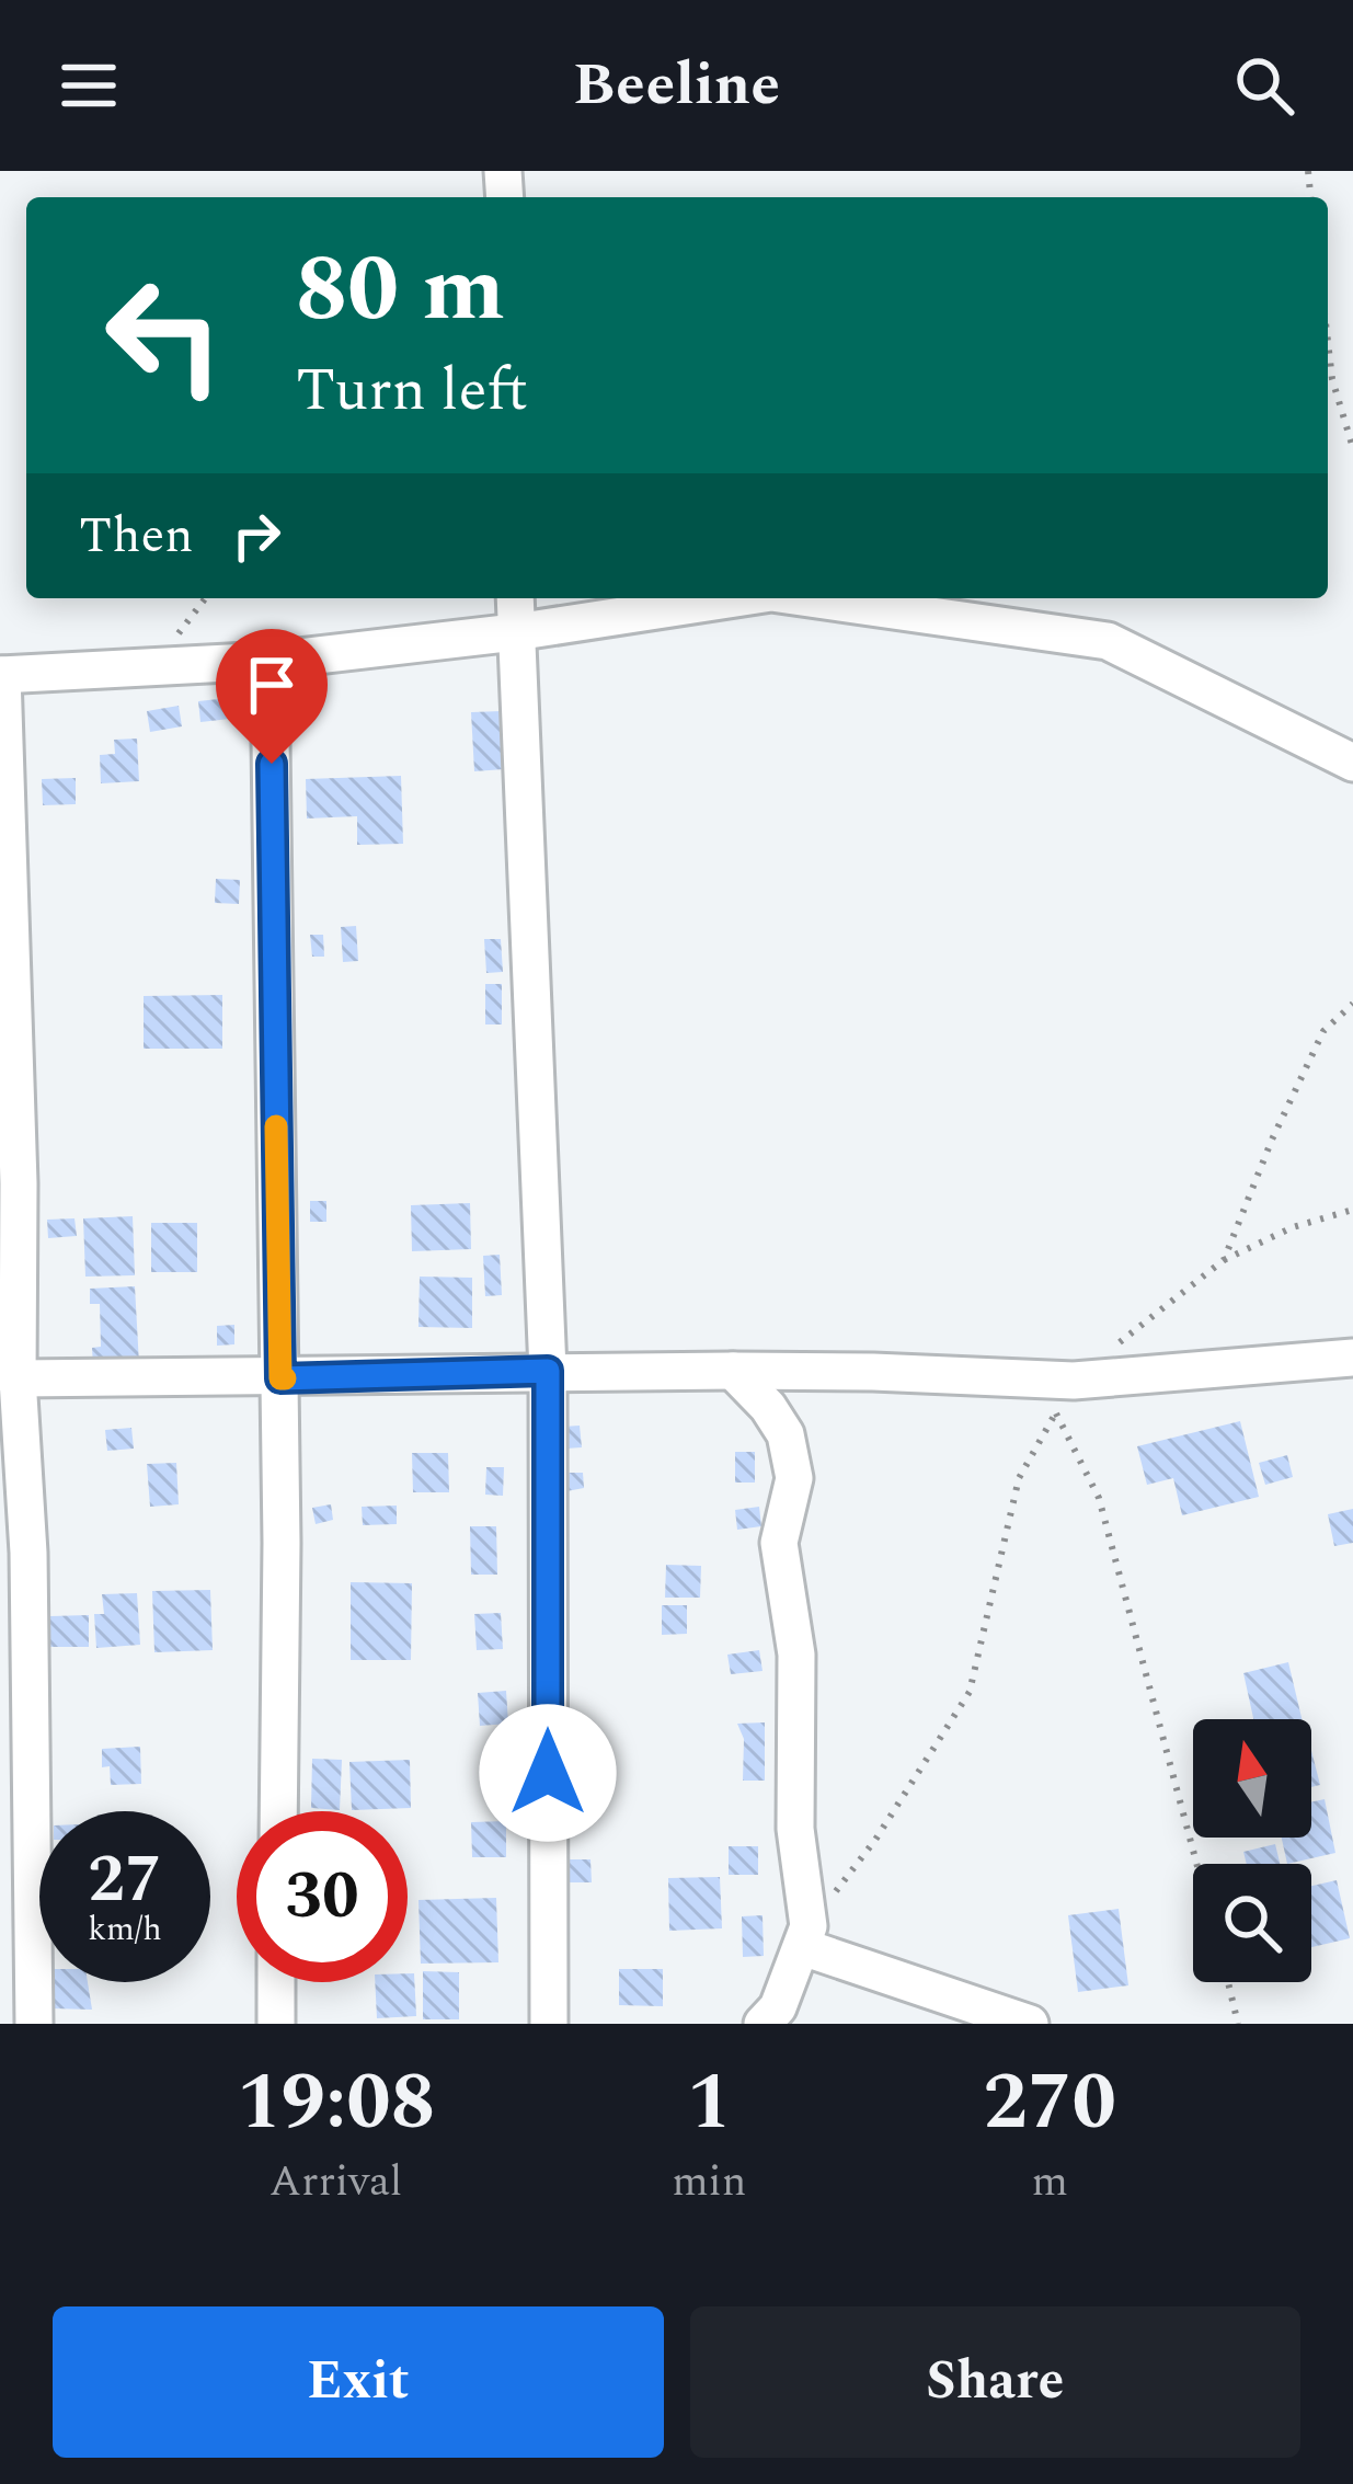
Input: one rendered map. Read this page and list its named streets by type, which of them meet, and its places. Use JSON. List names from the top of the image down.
{
  "north": "top",
  "page": {
    "header": "Beeline",
    "turn": ["80 m", "Turn left"],
    "then": "Then",
    "speed": "27 km/h",
    "limit": "30",
    "eta": [
      "19:08",
      "Arrival",
      "1",
      "min",
      "270",
      "m"
    ],
    "buttons": ["Exit", "Share"]
  }
}
